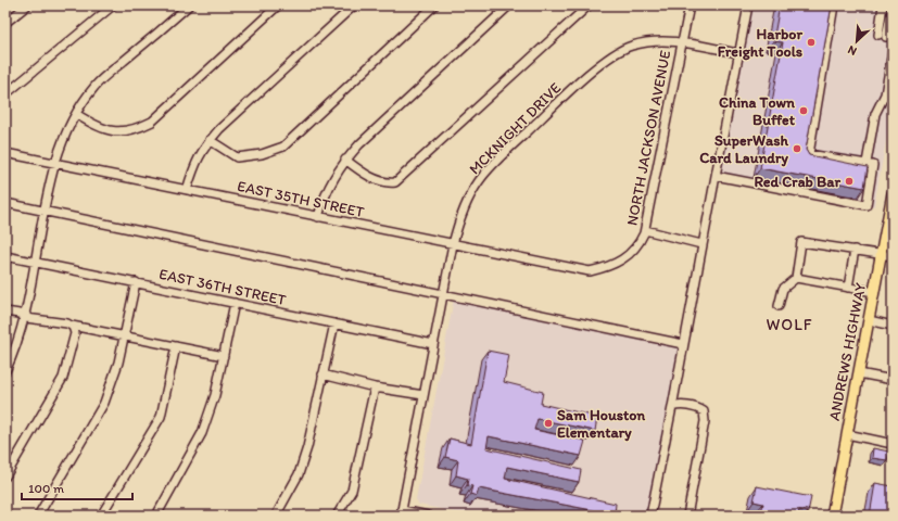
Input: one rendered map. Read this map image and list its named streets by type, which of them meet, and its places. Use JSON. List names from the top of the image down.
{
  "streets": {
    "main road": ["ANDREWS HIGHWAY"],
    "street": [
      "MCKNIGHT DRIVE",
      "NORTH JACKSON AVENUE",
      "EAST 35TH STREET",
      "EAST 36TH STREET"
    ]
  },
  "crossings": [
    ["MCKNIGHT DRIVE", "NORTH JACKSON AVENUE"],
    ["MCKNIGHT DRIVE", "EAST 35TH STREET"],
    ["MCKNIGHT DRIVE", "EAST 36TH STREET"],
    ["NORTH JACKSON AVENUE", "EAST 35TH STREET"]
  ],
  "districts": ["WOLF"],
  "places": [
    "Harbor Freight Tools",
    "China Town Buffet",
    "SuperWash Card Laundry",
    "Red Crab Bar",
    "Sam Houston Elementary"
  ],
  "scale_bar": "100 m",
  "north": "bottom left"
}
